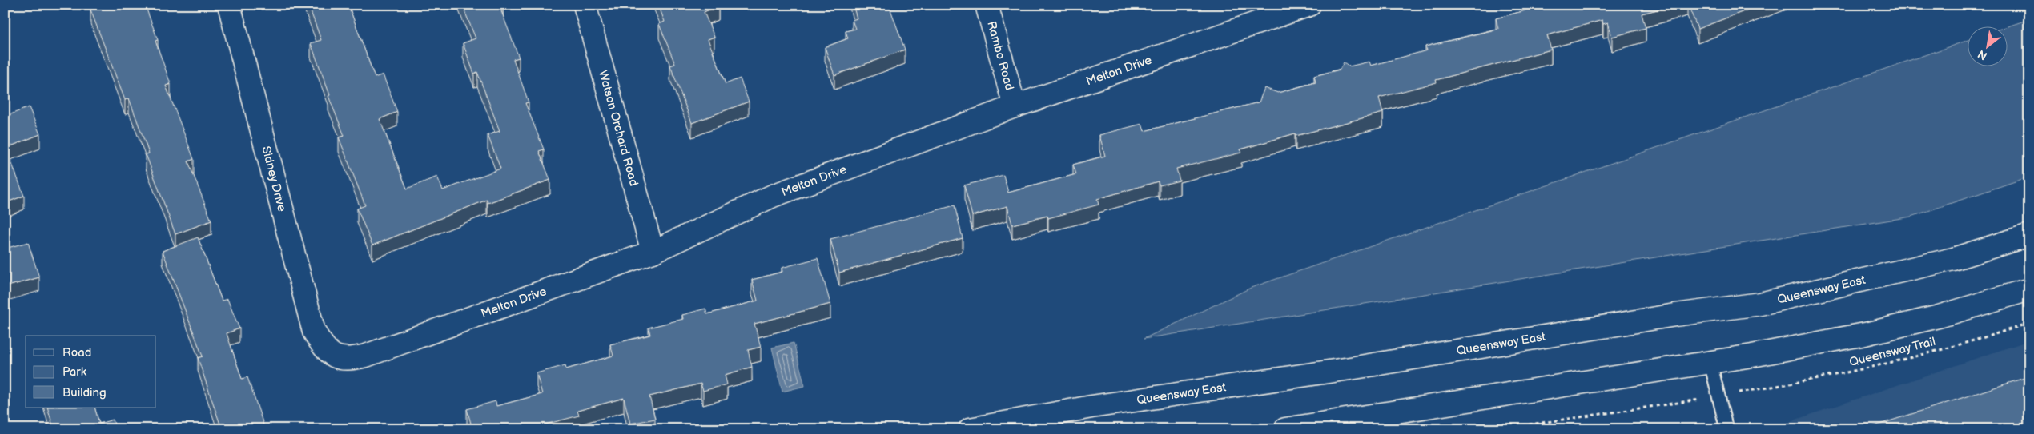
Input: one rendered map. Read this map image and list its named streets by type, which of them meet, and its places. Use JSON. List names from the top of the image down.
{
  "streets": {
    "main road": [
      "Rambo Road",
      "Melton Drive",
      "Watson Orchard Road",
      "Sidney Drive",
      "Queensway East"
    ],
    "path": ["Queensway Trail"]
  },
  "crossings": [
    ["Rambo Road", "Melton Drive"],
    ["Melton Drive", "Watson Orchard Road"],
    ["Melton Drive", "Sidney Drive"]
  ],
  "legend": ["Road", "Park", "Building"],
  "north": "bottom left"
}
